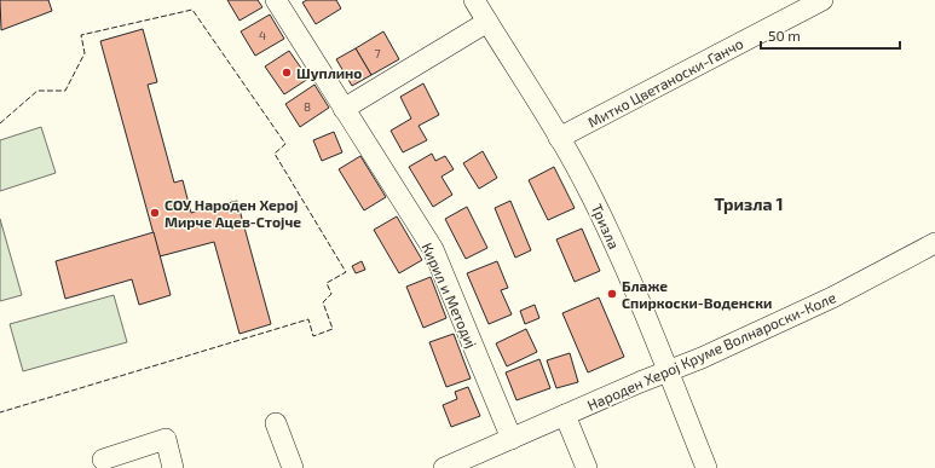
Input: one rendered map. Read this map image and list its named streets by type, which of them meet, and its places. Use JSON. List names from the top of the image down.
{
  "streets": {
    "street": [
      "Митко Цветаноски-Ганчо",
      "Тризла",
      "Кирил и Методиј",
      "Народен Херој Круме Волнароски-Коле"
    ]
  },
  "crossings": [
    ["Митко Цветаноски-Ганчо", "Тризла"],
    ["Тризла", "Народен Херој Круме Волнароски-Коле"],
    ["Кирил и Методиј", "Народен Херој Круме Волнароски-Коле"]
  ],
  "districts": ["Тризла 1"],
  "places": ["Шуплино", "СОУ Народен Херој Мирче Ацев-Стојче", "Блаже Спиркоски-Воденски"],
  "house_numbers": ["4", "7", "8"],
  "scale_bar": "50 m"
}
